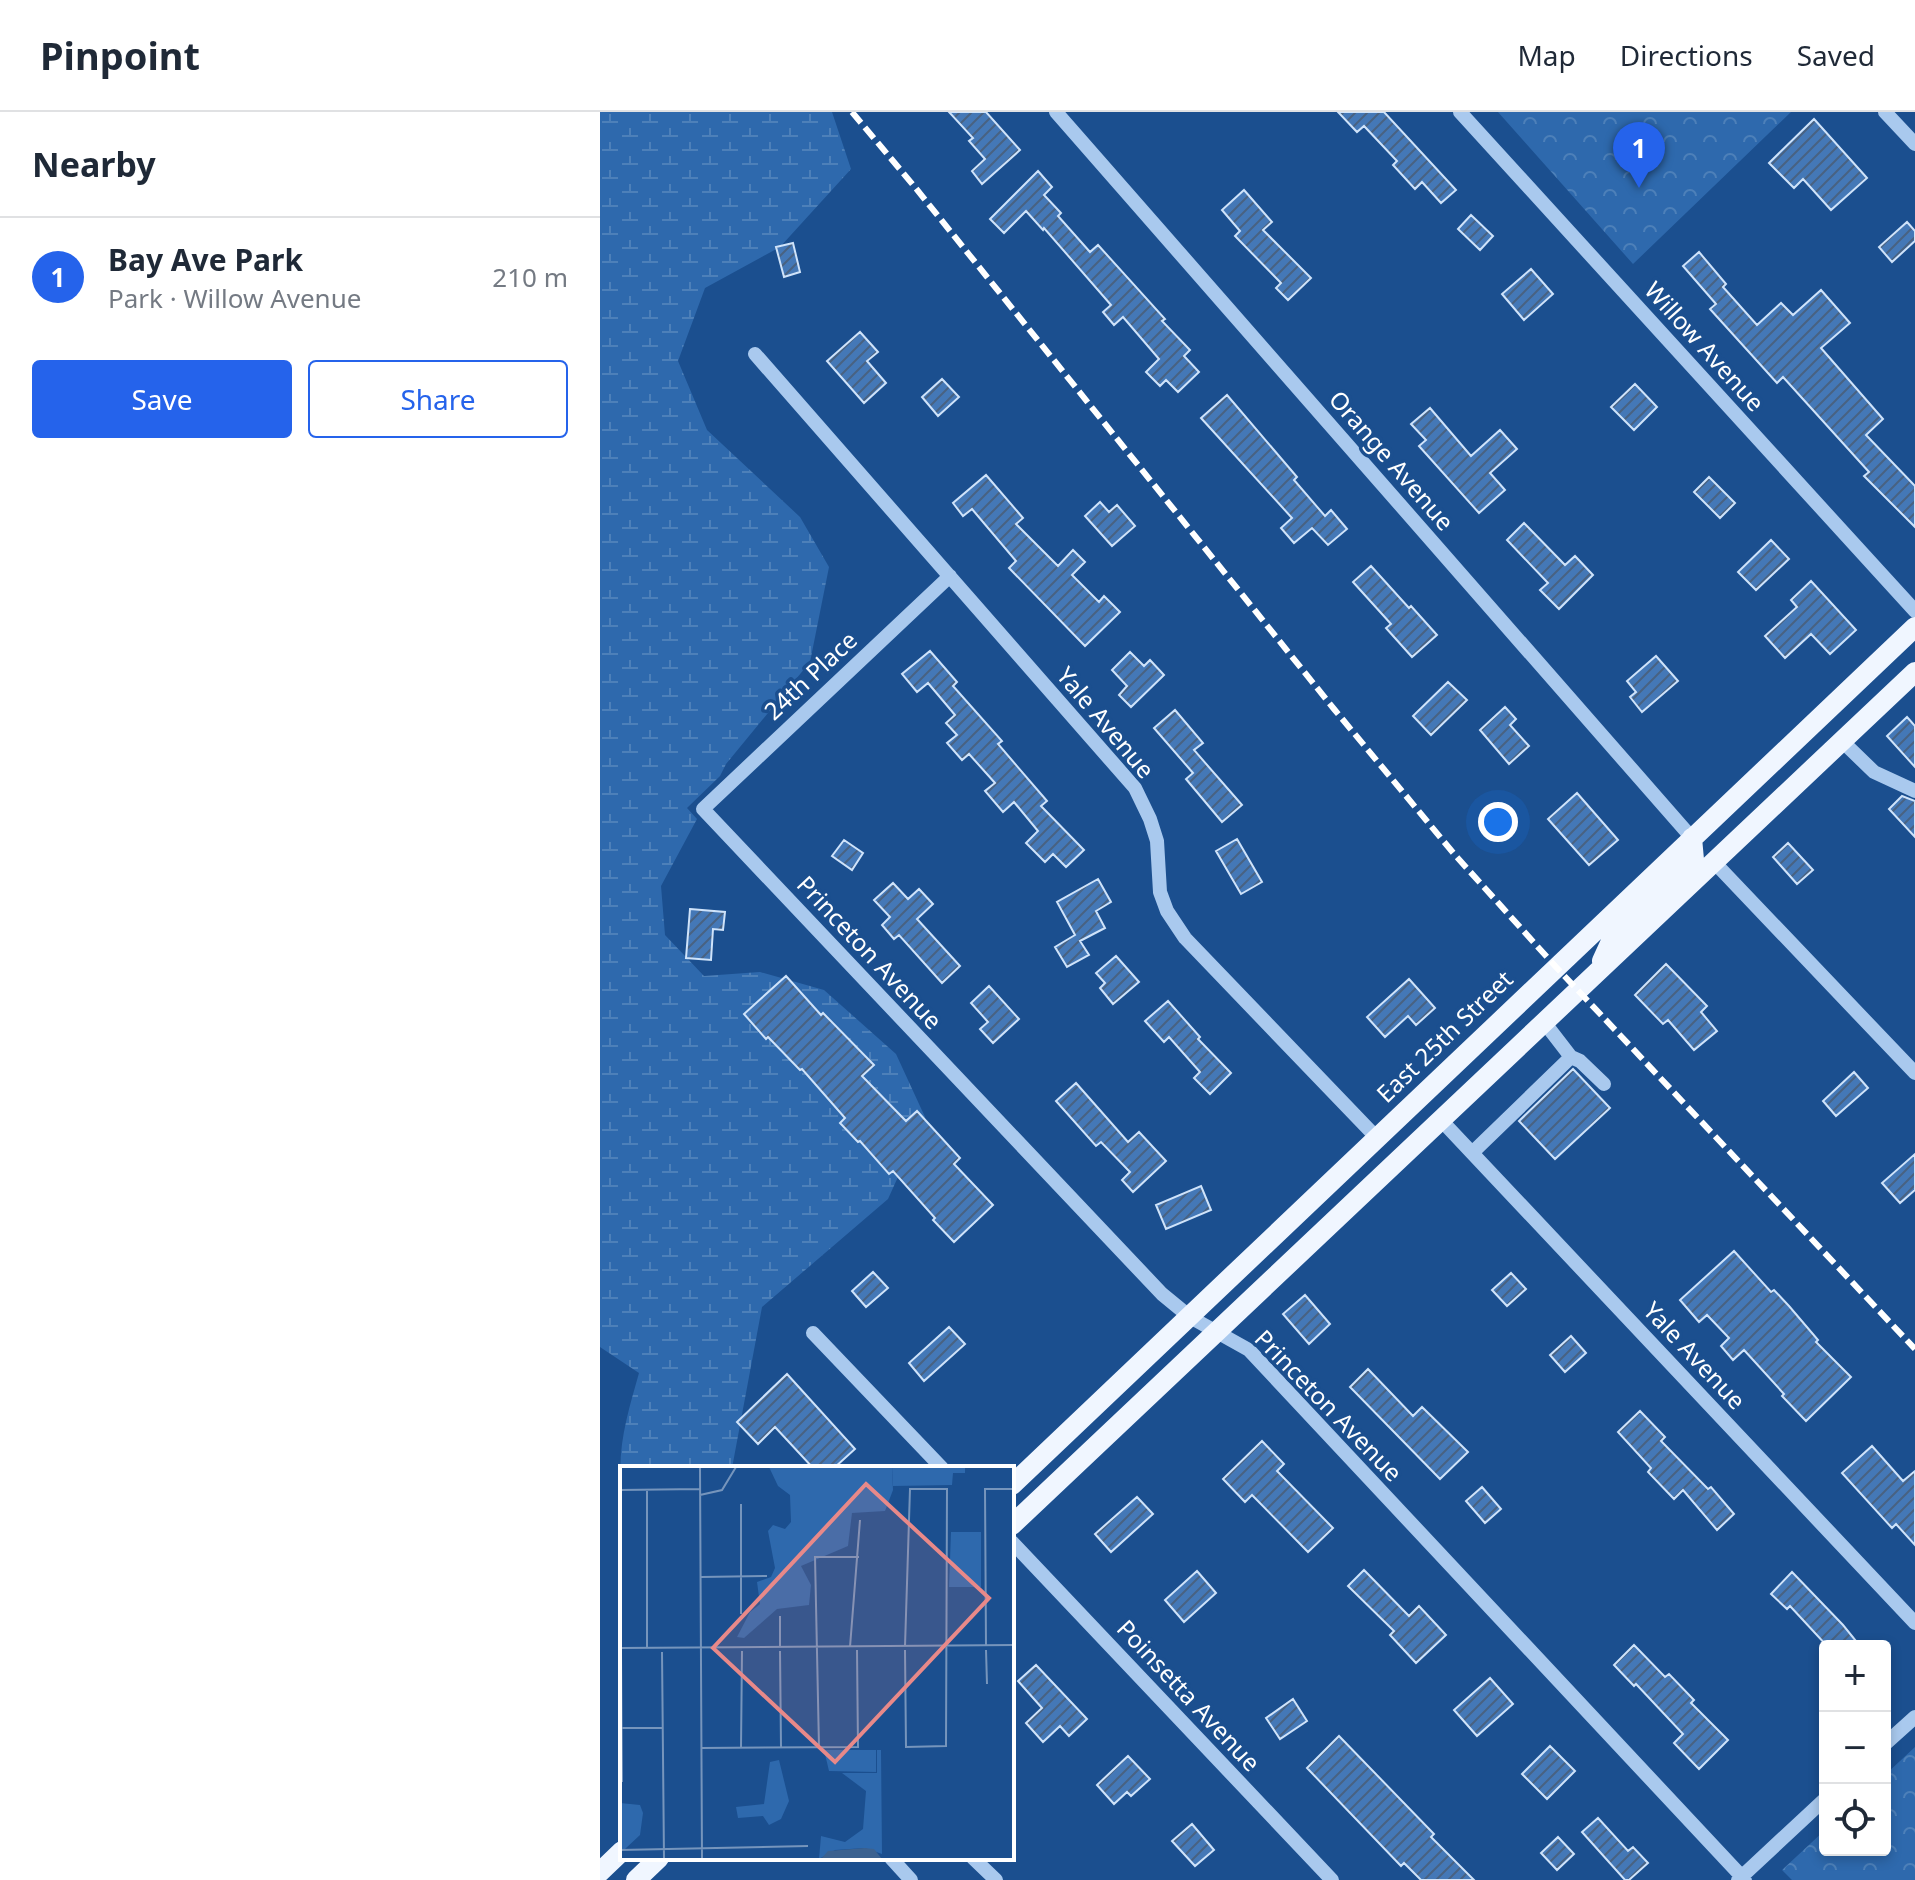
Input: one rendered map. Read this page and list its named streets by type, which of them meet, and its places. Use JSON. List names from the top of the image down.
{
  "streets": {
    "main road": ["East 25th Street"],
    "street": [
      "Willow Avenue",
      "Orange Avenue",
      "24th Place",
      "Yale Avenue",
      "Princeton Avenue",
      "Poinsetta Avenue"
    ]
  },
  "crossings": [
    ["Orange Avenue", "East 25th Street"],
    ["24th Place", "Yale Avenue"],
    ["24th Place", "Princeton Avenue"],
    ["Yale Avenue", "East 25th Street"],
    ["Princeton Avenue", "East 25th Street"]
  ],
  "page": {
    "header": "Pinpoint",
    "nav": ["Map", "Directions", "Saved"],
    "heading": "Nearby",
    "pins": "1",
    "list": [
      {
        "mark": "1",
        "name": "Bay Ave Park",
        "note": "Park · Willow Avenue",
        "value": "210 m"
      }
    ],
    "buttons": ["Save", "Share"],
    "map_buttons": ["+", "−"]
  }
}
